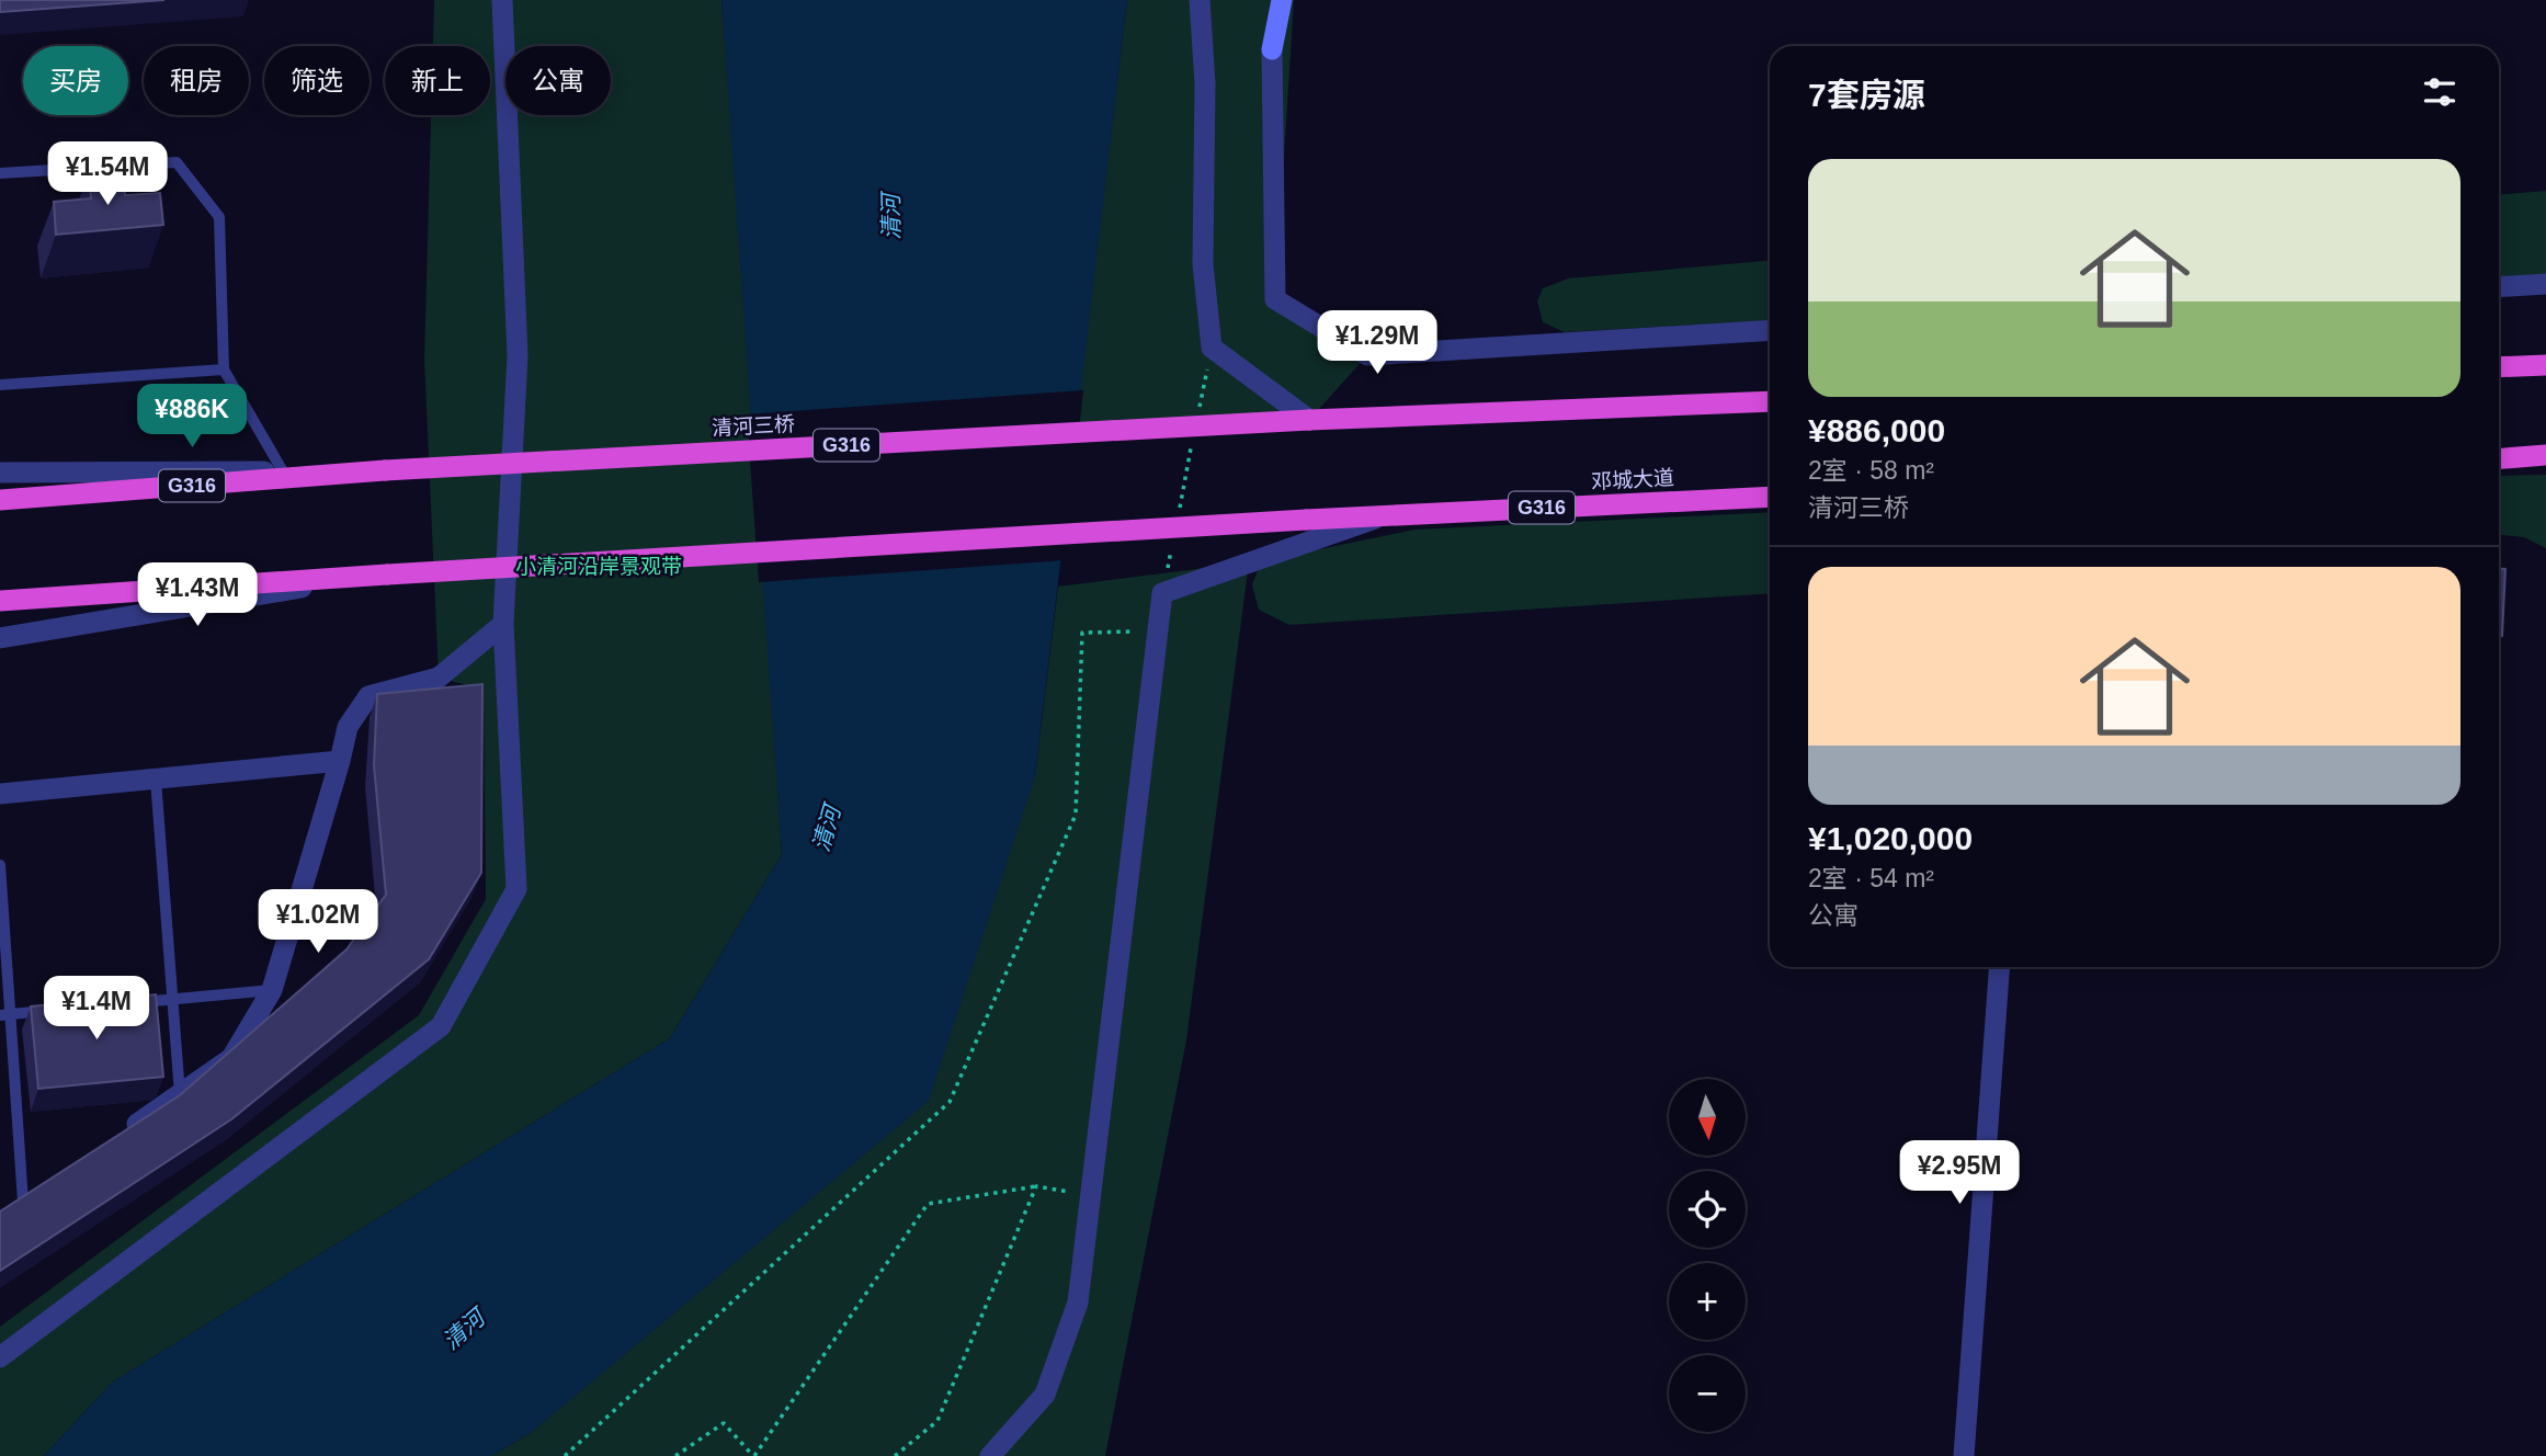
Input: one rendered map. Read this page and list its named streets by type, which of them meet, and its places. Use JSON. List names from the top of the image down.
{
  "streets": {
    "highway": ["清河三桥", "G316", "邓城大道"]
  },
  "crossings": [
    ["清河三桥", "G316"],
    ["G316", "邓城大道"]
  ],
  "water": ["清河"],
  "parks": ["小清河沿岸景观带"],
  "north": "bottom",
  "page": {
    "chip": [
      "买房",
      "租房",
      "筛选",
      "新上",
      "公寓"
    ],
    "heading": "7套房源",
    "list": [
      {
        "name": "¥886,000",
        "note": "2室 · 58 m² · 清河三桥"
      },
      {
        "name": "¥1,020,000",
        "note": "2室 · 54 m² · 公寓"
      }
    ],
    "price": [
      "¥1.54M",
      "¥1.29M",
      "¥886K",
      "¥1.43M",
      "¥1.02M",
      "¥1.4M",
      "¥2.95M"
    ],
    "map_buttons": ["+", "−"]
  }
}
